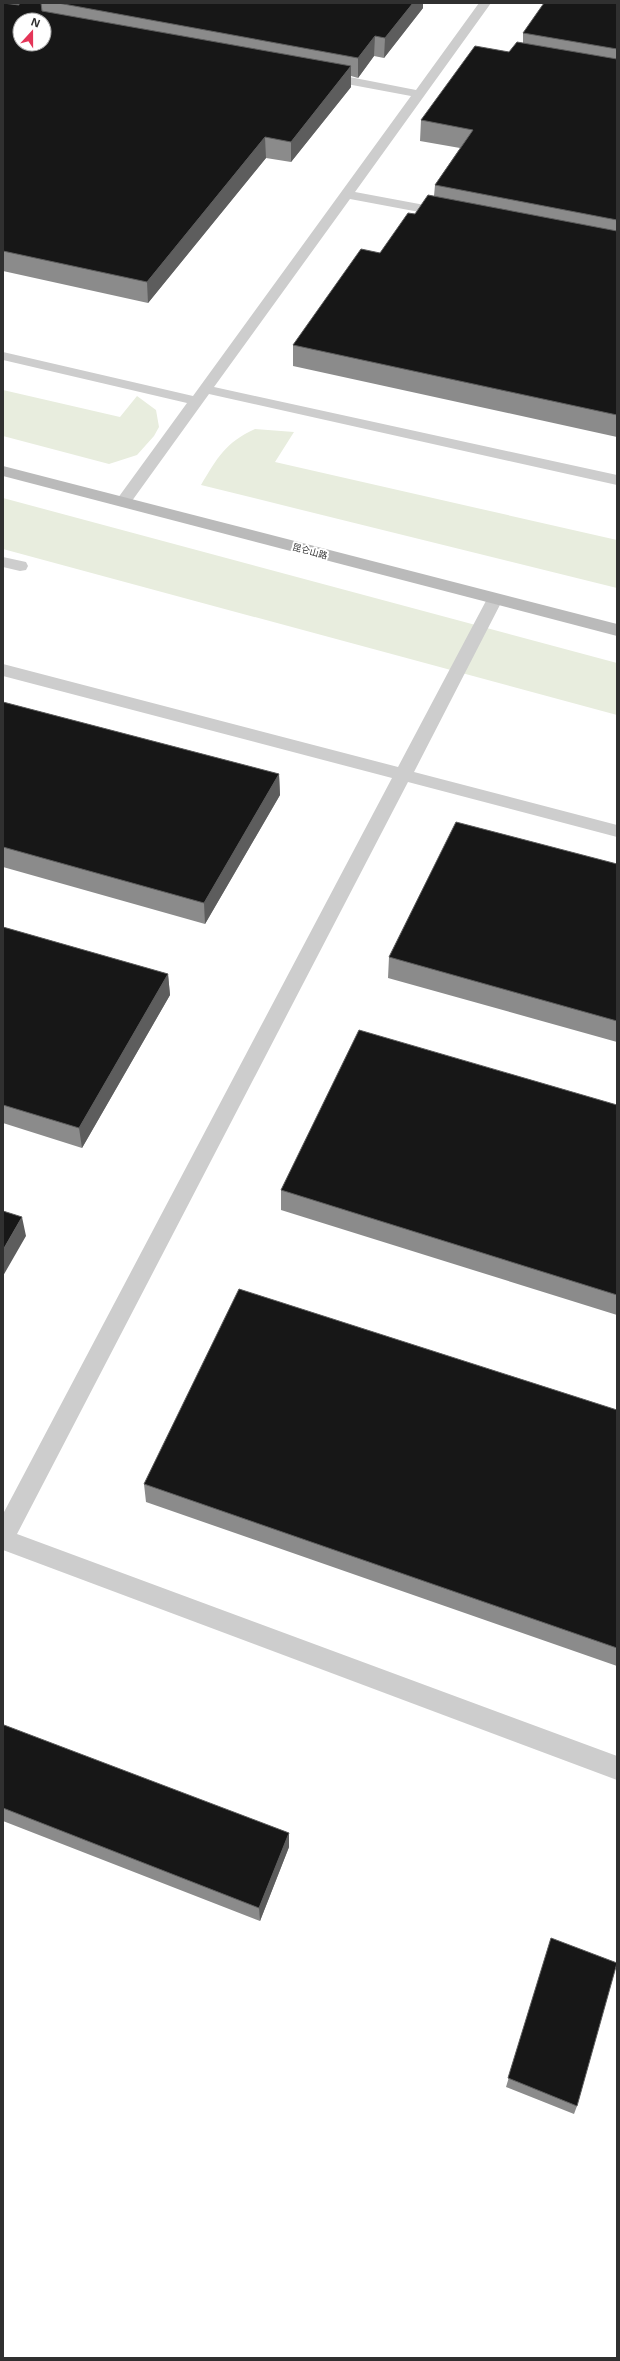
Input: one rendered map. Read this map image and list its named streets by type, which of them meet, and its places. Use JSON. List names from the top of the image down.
{
  "streets": {
    "street": ["昆仑山路"]
  },
  "north": "top"
}
